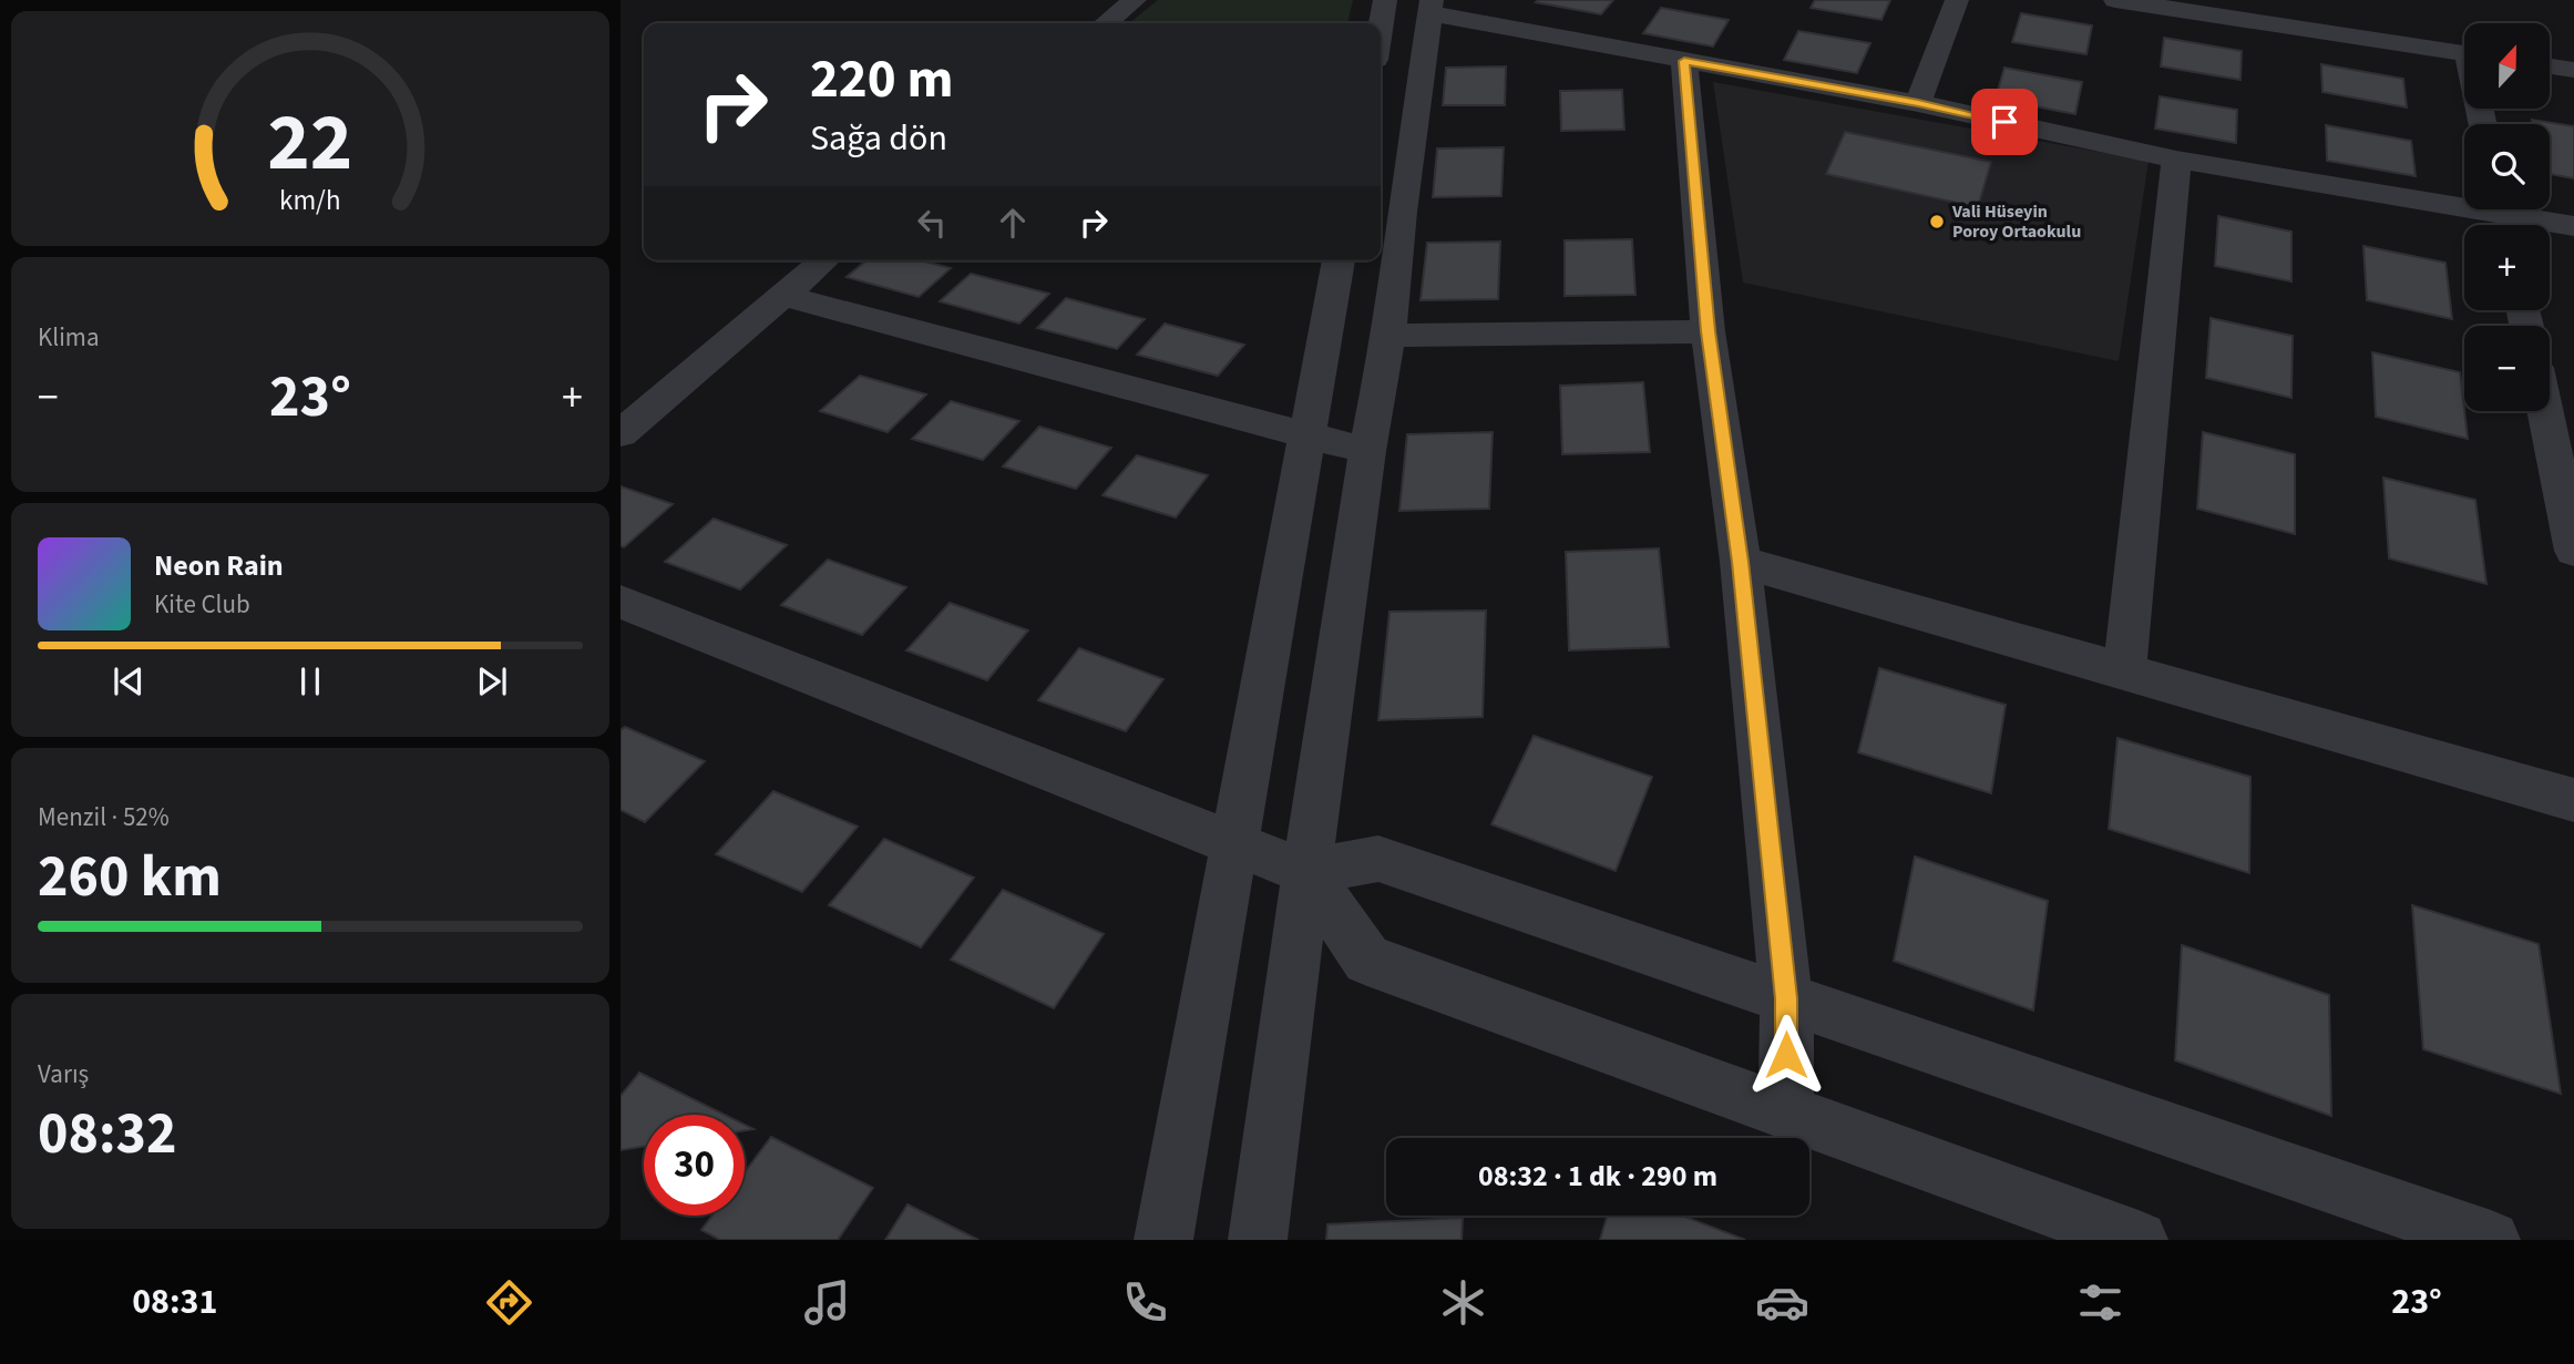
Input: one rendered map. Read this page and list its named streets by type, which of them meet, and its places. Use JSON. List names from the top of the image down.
{
  "places": ["Vali Hüseyin Poroy Ortaokulu"],
  "north": "top",
  "page": {
    "map_buttons": ["+", "−"],
    "turn": ["220 m", "Sağa dön"],
    "tile": [
      "Klima",
      ["Menzil · 52%", "260 km"],
      ["Varış", "08:32"]
    ],
    "heat": ["−", "23°", "+"],
    "song": ["Neon Rain", "Kite Club"],
    "limit": "30",
    "trip": "08:32 · 1 dk · 290 m",
    "tabs": ["08:31", "23°"],
    "gauge": ["22", "km/h"]
  }
}
